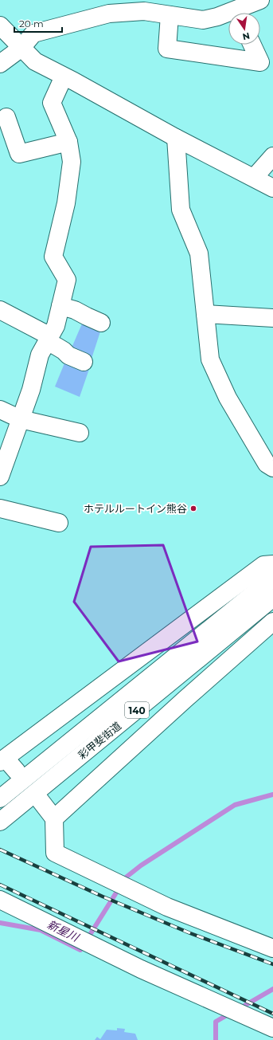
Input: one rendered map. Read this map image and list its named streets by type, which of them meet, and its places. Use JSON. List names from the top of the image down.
{
  "streets": {
    "main road": ["140", "彩甲斐街道"]
  },
  "water": ["新星川"],
  "places": ["ホテルルートイン熊谷"],
  "scale_bar": "20 m",
  "north": "bottom"
}
